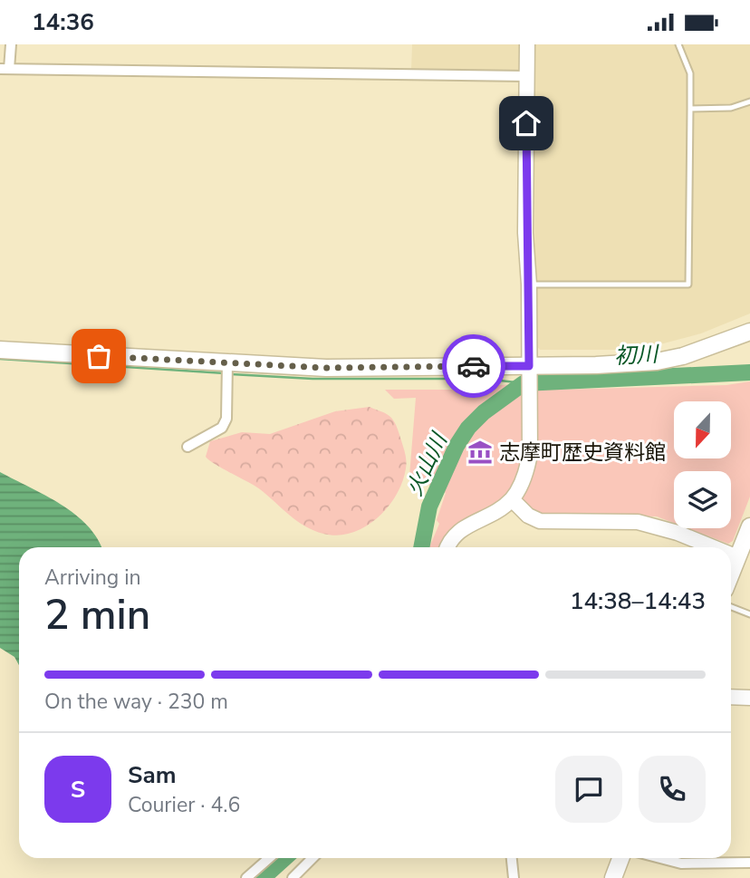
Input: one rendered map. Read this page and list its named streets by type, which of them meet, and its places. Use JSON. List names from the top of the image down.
{
  "water": ["初川", "火山川"],
  "places": {
    "museum": ["志摩町歴史資料館"]
  },
  "north": "bottom",
  "page": {
    "status": "14:36",
    "heading": ["2 min", "Arriving in", "14:38–14:43"],
    "panel": ["Sam", "Courier · 4.6"],
    "bar": "On the way · 230 m",
    "round": "S"
  }
}
